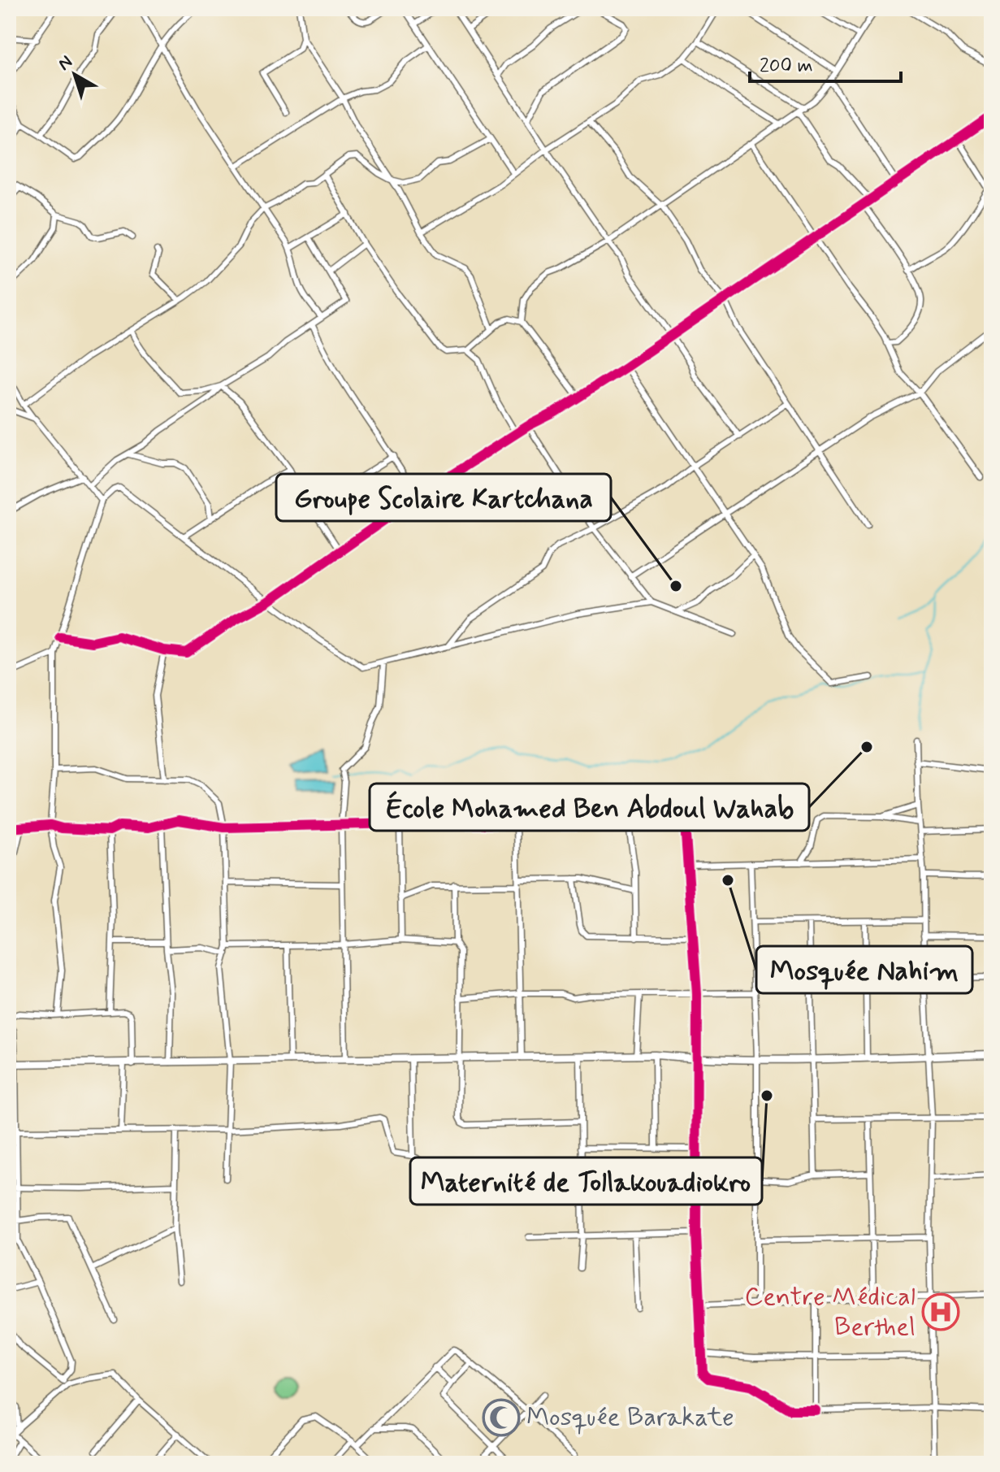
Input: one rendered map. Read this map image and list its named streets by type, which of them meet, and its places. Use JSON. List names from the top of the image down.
{
  "places": {
    "other": [
      "Groupe Scolaire Kartchana",
      "École Mohamed Ben Abdoul Wahab",
      "Mosquée Nahim",
      "Maternité de Tollakouadiokro"
    ],
    "hospital": ["Centre Médical Berthel"],
    "mosque": ["Mosquée Barakate"]
  },
  "scale_bar": "200 m",
  "north": "top left"
}
